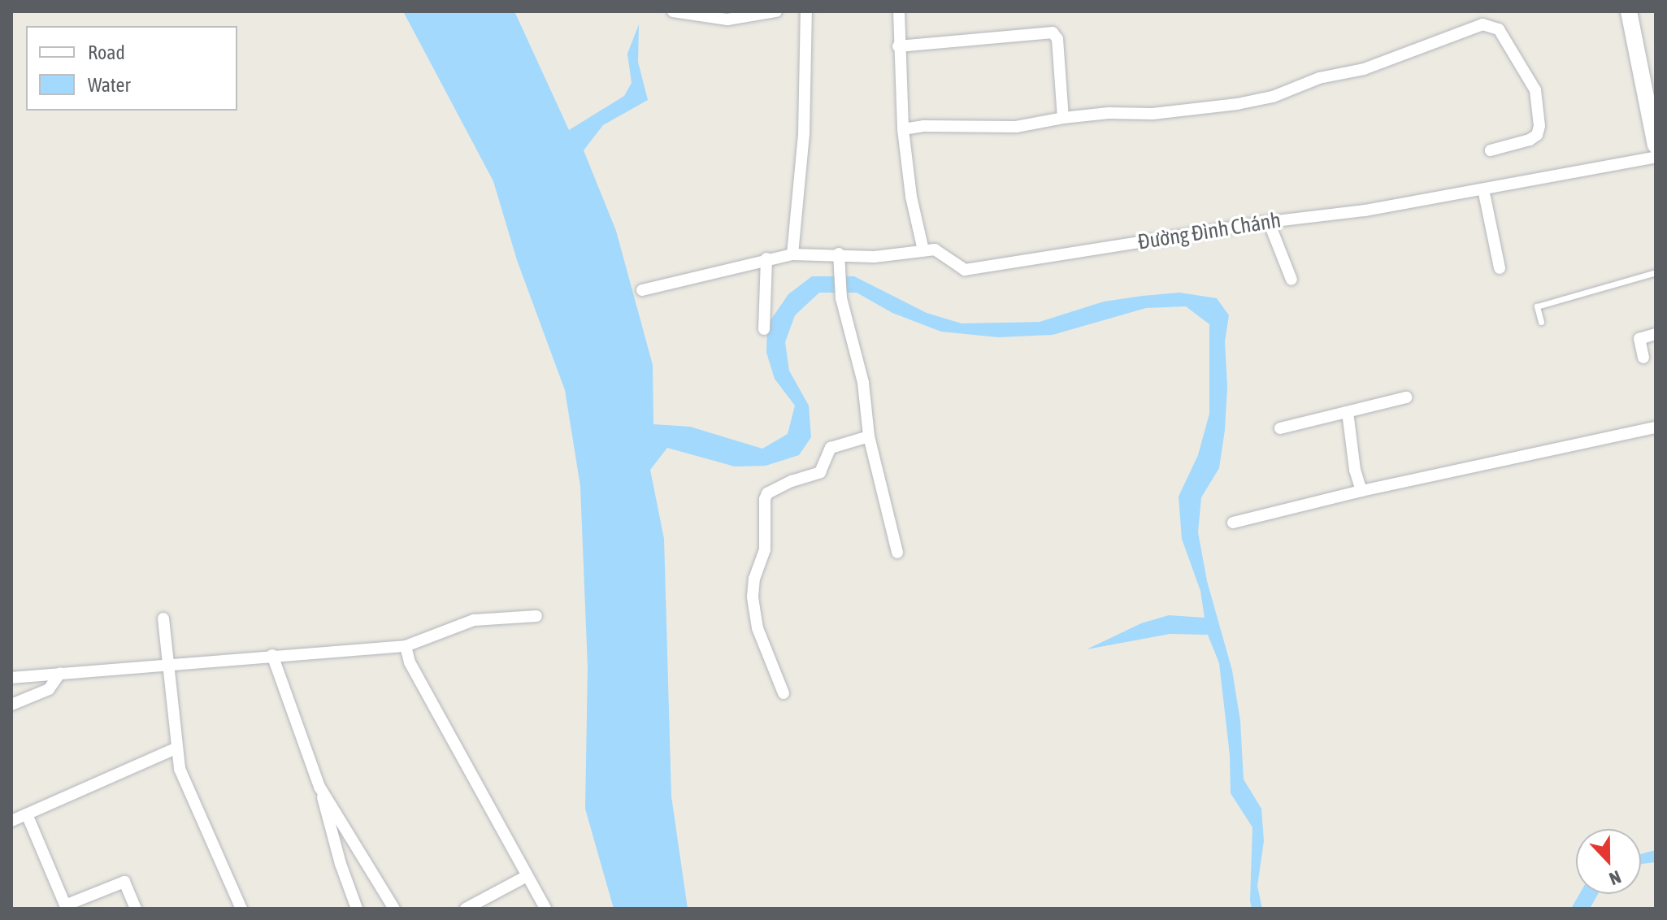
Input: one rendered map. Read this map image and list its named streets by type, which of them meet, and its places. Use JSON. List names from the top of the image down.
{
  "streets": {
    "street": ["Đường Đình Chánh"]
  },
  "legend": ["Road", "Water"],
  "north": "bottom"
}
